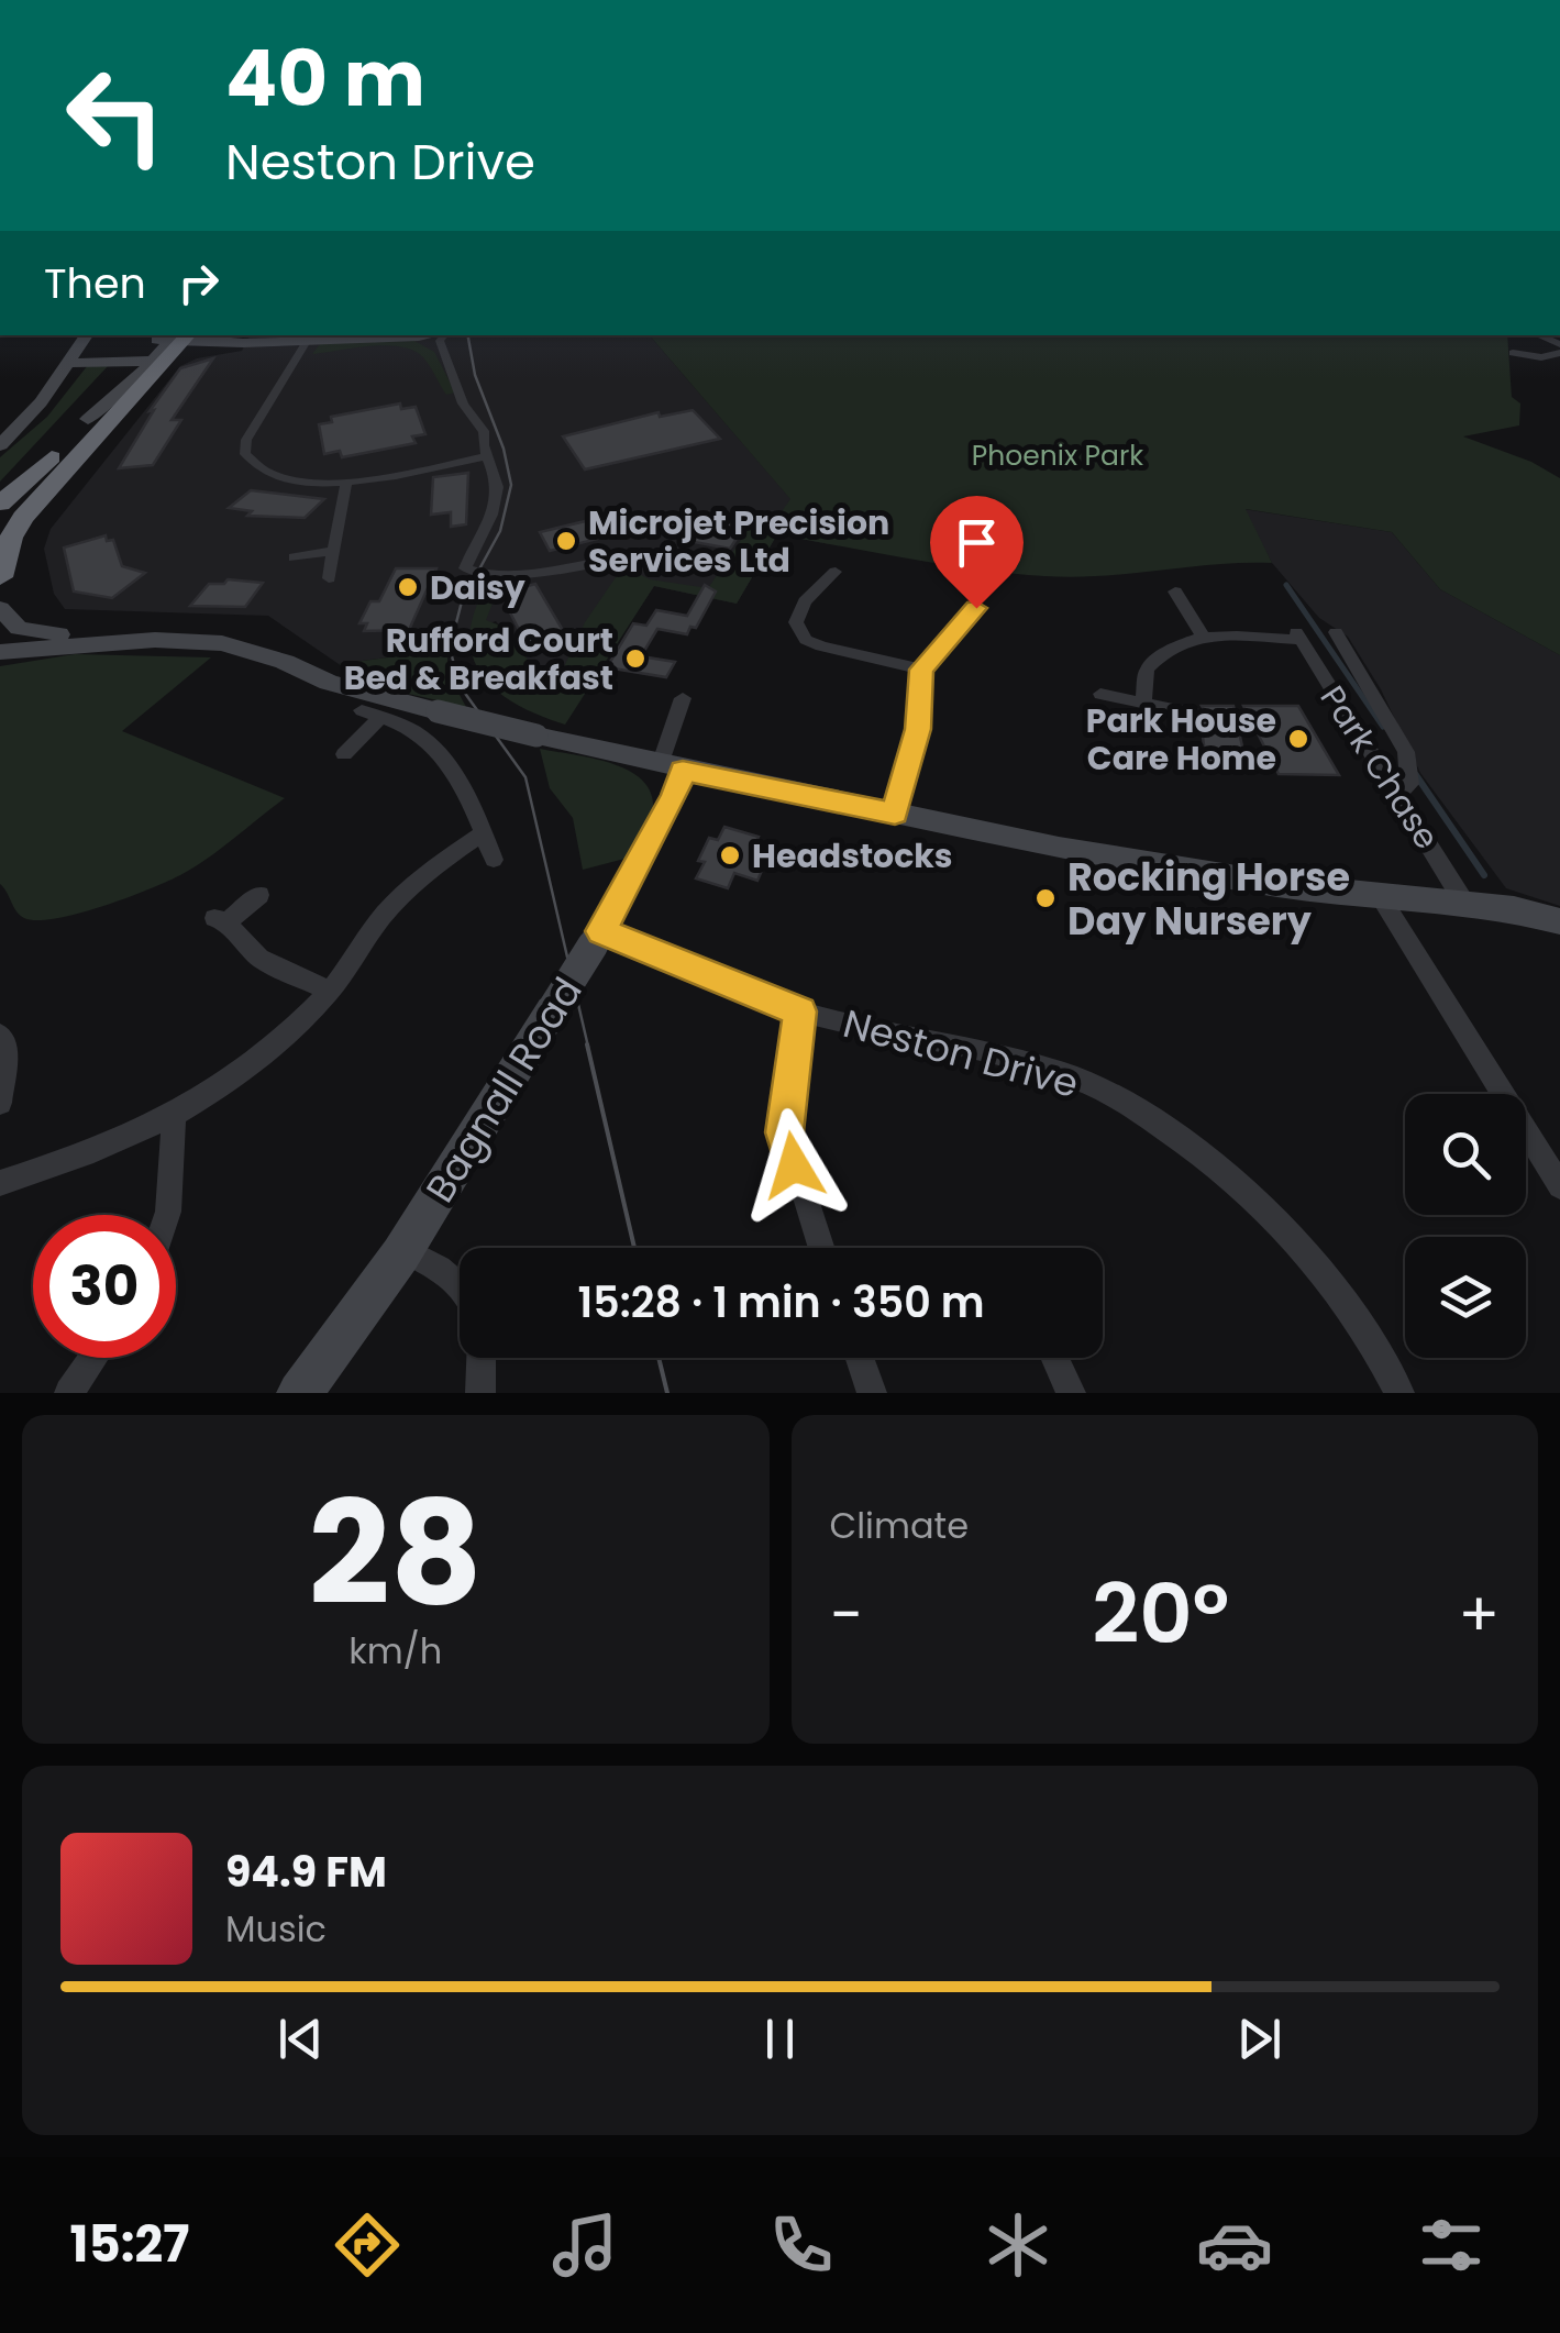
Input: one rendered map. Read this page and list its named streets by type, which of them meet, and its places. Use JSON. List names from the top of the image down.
{
  "streets": {
    "street": ["Park Chase", "Neston Drive", "Bagnall Road"]
  },
  "crossings": [
    ["Neston Drive", "Bagnall Road"]
  ],
  "parks": ["Phoenix Park"],
  "places": [
    "Microjet Precision Services Ltd",
    "Daisy",
    "Rufford Court Bed & Breakfast",
    "Park House Care Home",
    "Headstocks",
    "Rocking Horse Day Nursery"
  ],
  "page": {
    "turn": ["40 m", "Neston Drive"],
    "then": "Then",
    "limit": "30",
    "trip": "15:28 · 1 min · 350 m",
    "tile": [
      ["28", "km/h"],
      "Climate"
    ],
    "heat": ["−", "20°", "+"],
    "song": ["94.9 FM", "Music"],
    "tabs": "15:27"
  }
}
